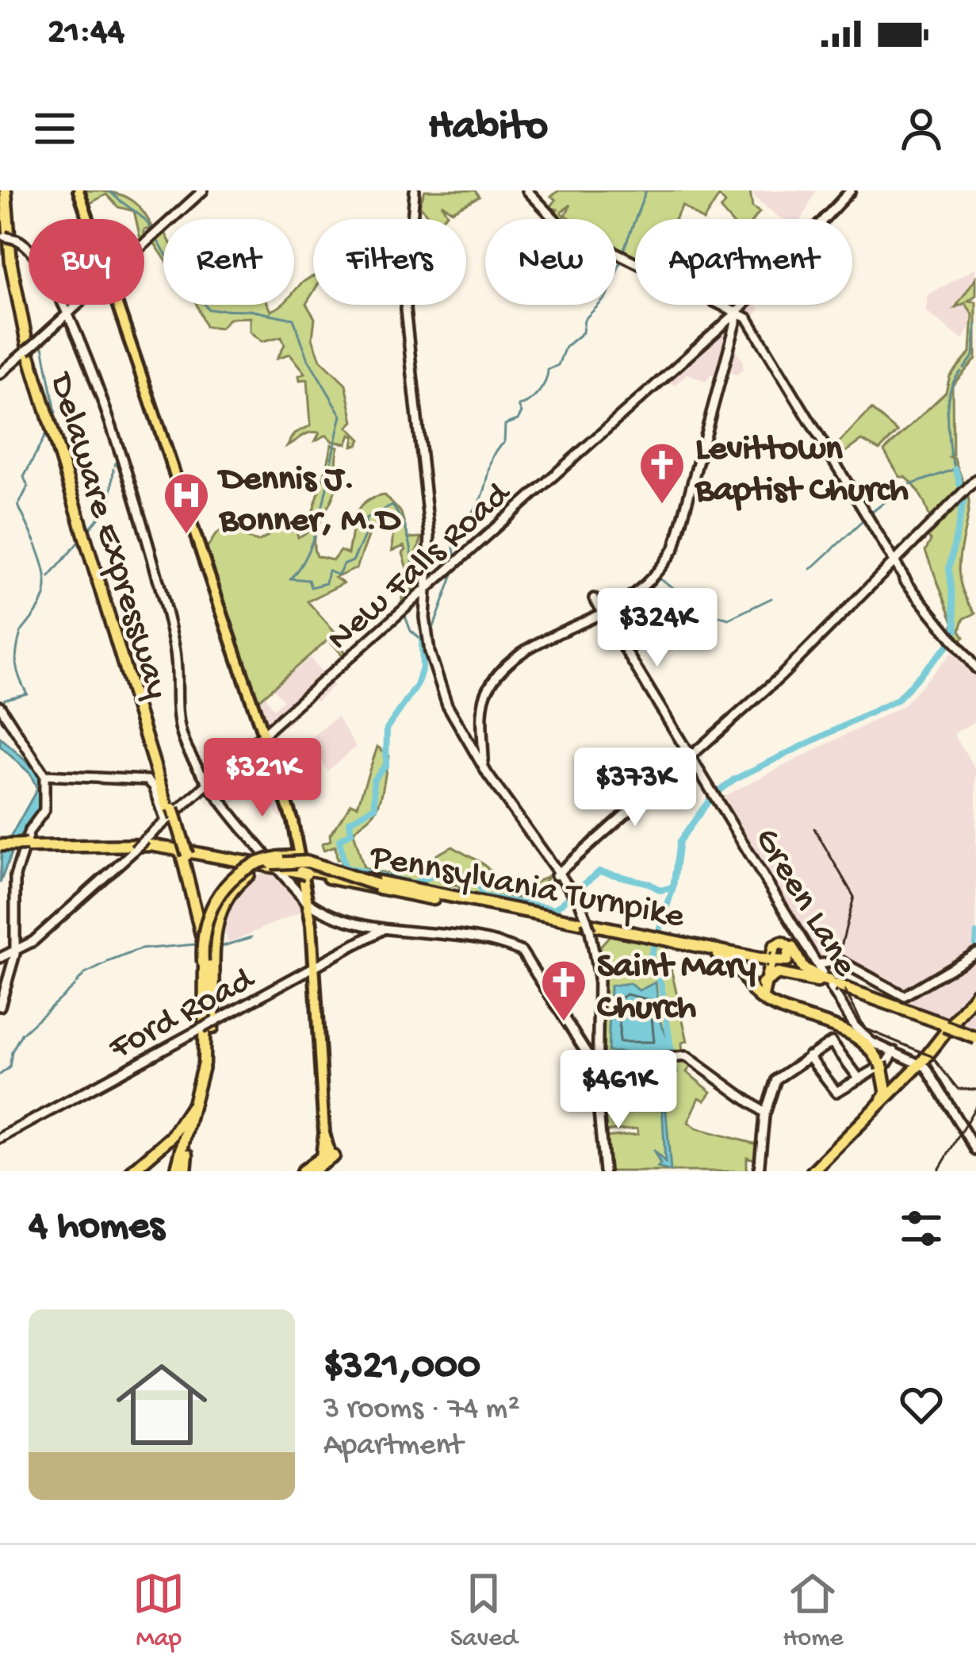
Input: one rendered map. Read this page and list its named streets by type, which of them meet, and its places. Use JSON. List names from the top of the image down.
{
  "streets": {
    "highway": ["Delaware Expressway", "Pennsylvania Turnpike"],
    "main road": ["New Falls Road", "Green Lane", "Ford Road"]
  },
  "crossings": [
    ["Delaware Expressway", "New Falls Road"]
  ],
  "places": {
    "church": ["Levittown Baptist Church", "Saint Mary Church"],
    "hospital": ["Dennis J. Bonner, M.D"]
  },
  "page": {
    "status": "21:44",
    "header": "Habito",
    "chip": [
      "Buy",
      "Rent",
      "Filters",
      "New",
      "Apartment"
    ],
    "price": [
      "$324K",
      "$321K",
      "$373K",
      "$461K"
    ],
    "heading": "4 homes",
    "list": [
      {
        "name": "$321,000",
        "note": "3 rooms · 74 m² · Apartment"
      }
    ],
    "tabs": ["Map", "Saved", "Home"]
  }
}
